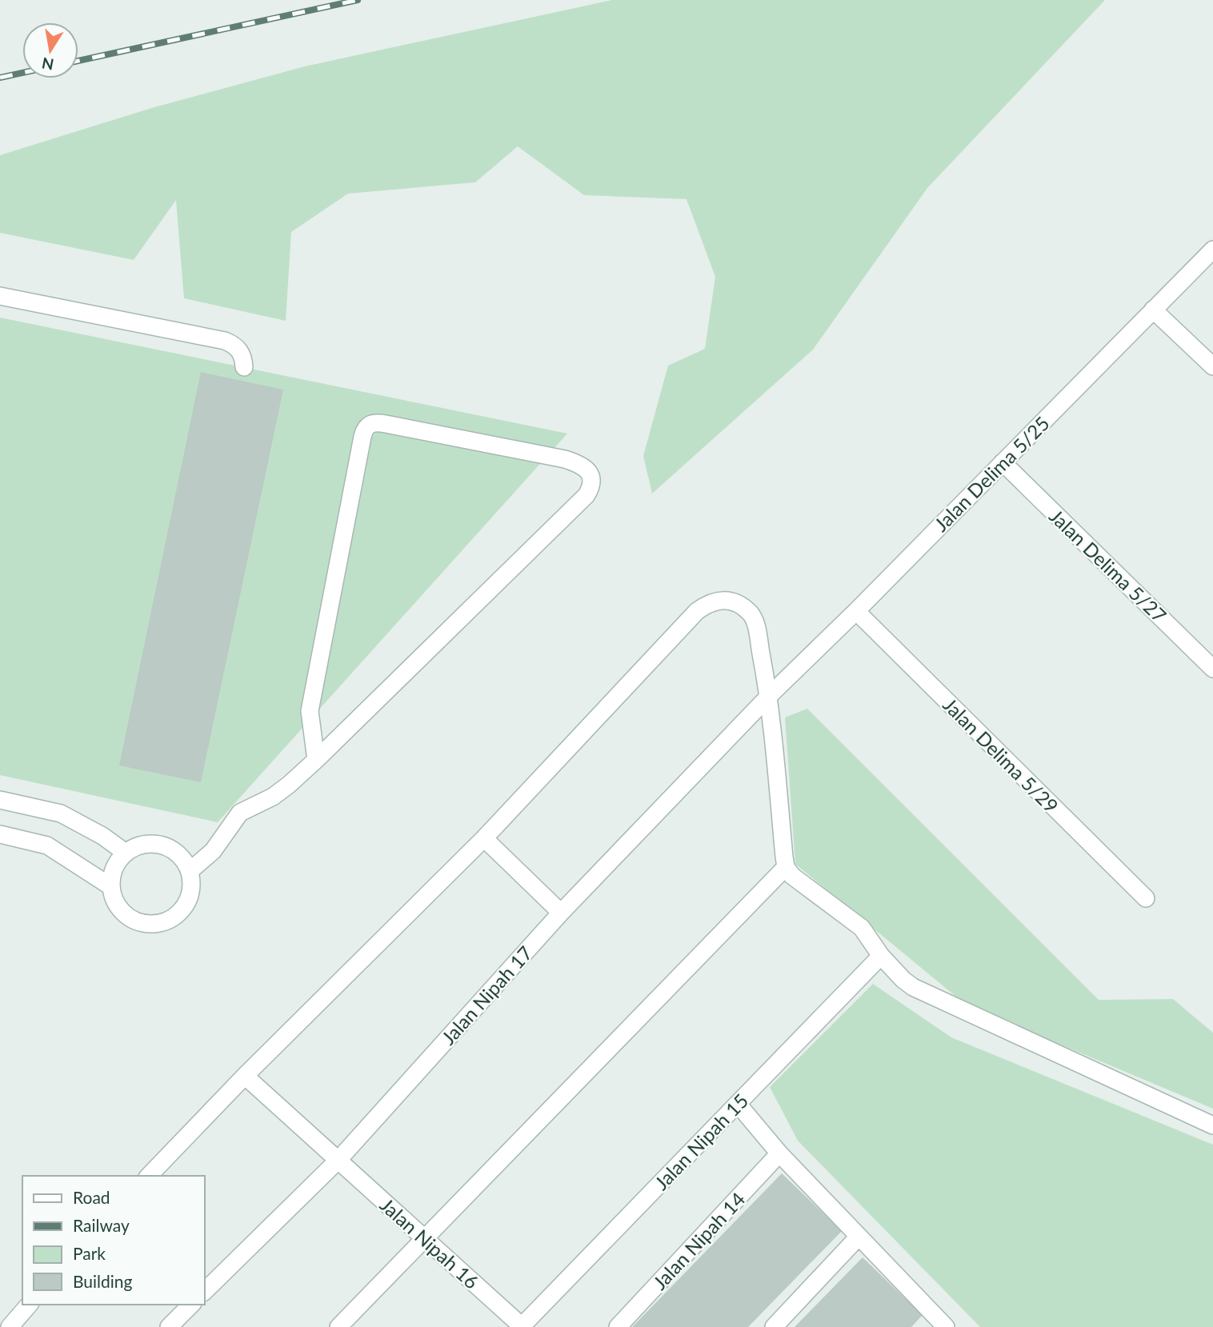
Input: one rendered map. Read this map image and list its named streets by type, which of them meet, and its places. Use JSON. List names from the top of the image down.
{
  "streets": {
    "street": [
      "Jalan Delima 5/25",
      "Jalan Delima 5/27",
      "Jalan Delima 5/29",
      "Jalan Nipah 17",
      "Jalan Nipah 15",
      "Jalan Nipah 14",
      "Jalan Nipah 16"
    ]
  },
  "crossings": [
    ["Jalan Delima 5/25", "Jalan Delima 5/27"],
    ["Jalan Delima 5/25", "Jalan Delima 5/29"],
    ["Jalan Delima 5/25", "Jalan Nipah 17"],
    ["Jalan Nipah 17", "Jalan Nipah 16"],
    ["Jalan Nipah 15", "Jalan Nipah 16"]
  ],
  "legend": [
    "Road",
    "Railway",
    "Park",
    "Building"
  ],
  "north": "bottom"
}
